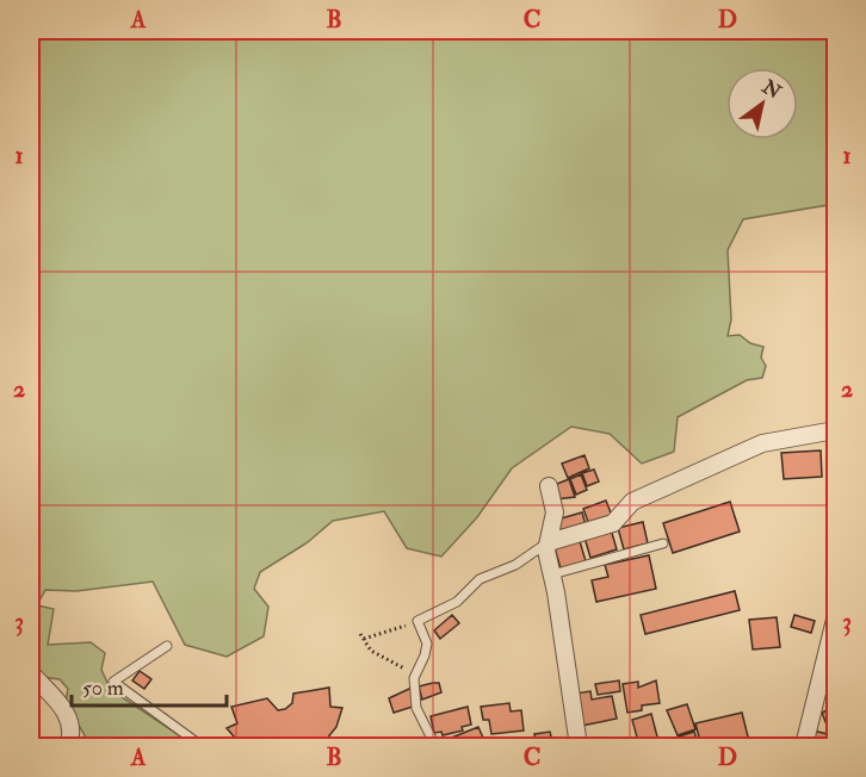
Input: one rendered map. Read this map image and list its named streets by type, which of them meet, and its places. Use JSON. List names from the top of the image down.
{
  "scale_bar": "50 m",
  "north": "top right",
  "grid": {
    "columns": [
      "A",
      "B",
      "C",
      "D"
    ],
    "rows": ["1", "2", "3"]
  }
}
